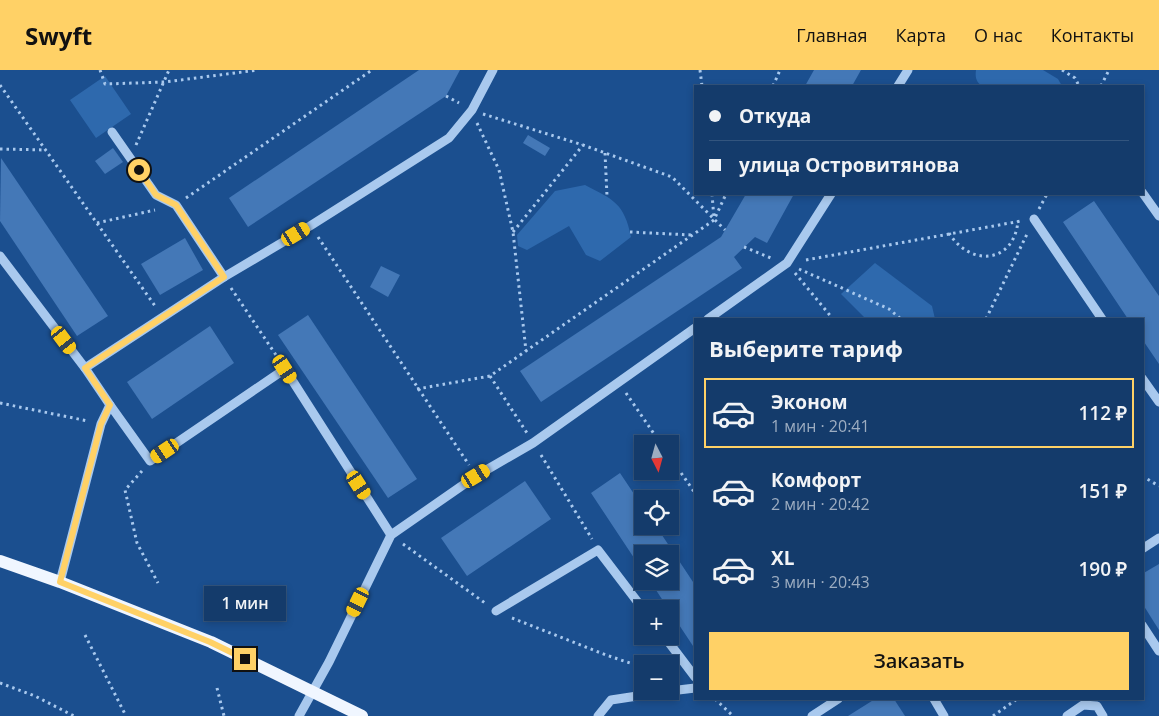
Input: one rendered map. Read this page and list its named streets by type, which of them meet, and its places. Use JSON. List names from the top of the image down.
{
  "north": "bottom",
  "page": {
    "header": "Swyft",
    "nav": [
      "Главная",
      "Карта",
      "О нас",
      "Контакты"
    ],
    "banner": ["Откуда", "улица Островитянова"],
    "heading": "Выберите тариф",
    "list": [
      {
        "name": "Эконом",
        "note": "1 мин · 20:41",
        "value": "112 ₽"
      },
      {
        "name": "Комфорт",
        "note": "2 мин · 20:42",
        "value": "151 ₽"
      },
      {
        "name": "XL",
        "note": "3 мин · 20:43",
        "value": "190 ₽"
      }
    ],
    "map_buttons": ["+", "−"],
    "bubble": "1 мин",
    "buttons": "Заказать"
  }
}
